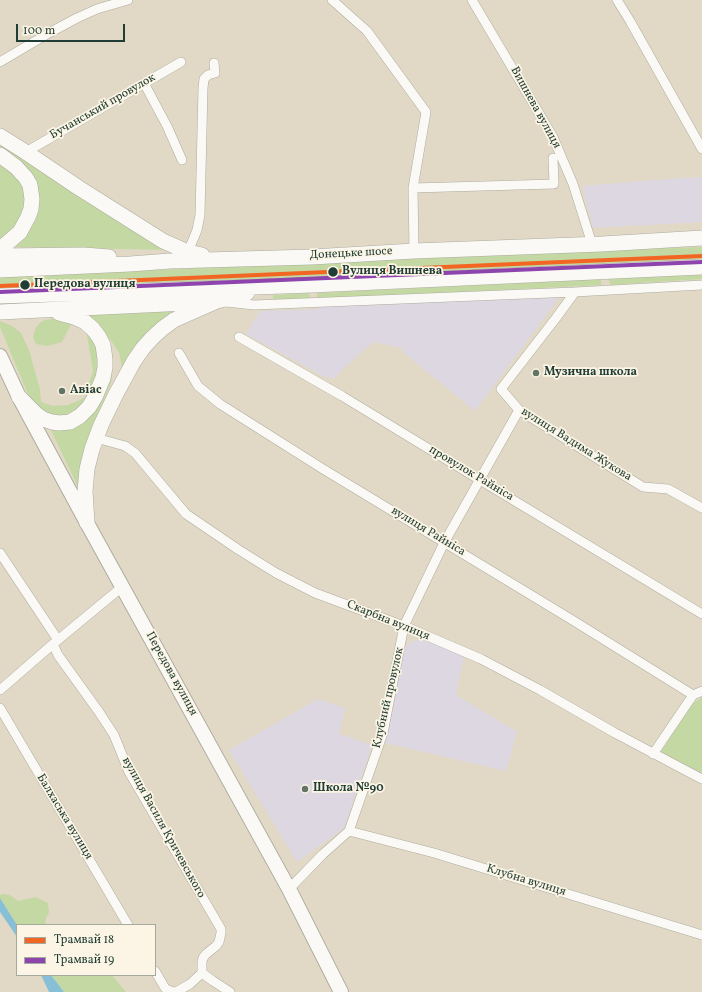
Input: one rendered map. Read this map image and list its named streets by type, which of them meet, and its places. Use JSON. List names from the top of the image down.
{
  "streets": {
    "highway": ["Донецьке шосе"],
    "main road": ["Передова вулиця"],
    "street": [
      "Бучанський провулок",
      "Вишнева вулиця",
      "вулиця Вадима Жукова",
      "провулок Райніса",
      "вулиця Райніса",
      "Скарбна вулиця",
      "Клубний провулок",
      "Балхаська вулиця",
      "вулиця Василя Кричевського",
      "Клубна вулиця"
    ]
  },
  "crossings": [
    ["Вишнева вулиця", "Донецьке шосе"],
    ["вулиця Вадима Жукова", "Клубний провулок"],
    ["провулок Райніса", "Клубний провулок"],
    ["вулиця Райніса", "Клубний провулок"],
    ["Скарбна вулиця", "Клубний провулок"],
    ["Передова вулиця", "Клубний провулок"],
    ["Клубний провулок", "Клубна вулиця"]
  ],
  "places": [
    "Вулиця Вишнева",
    "Передова вулиця",
    "Музична школа",
    "Авіас",
    "Школа №90"
  ],
  "lines": ["tram line 18", "tram line 19"],
  "legend": ["Трамвай 18", "Трамвай 19"],
  "scale_bar": "100 m"
}
